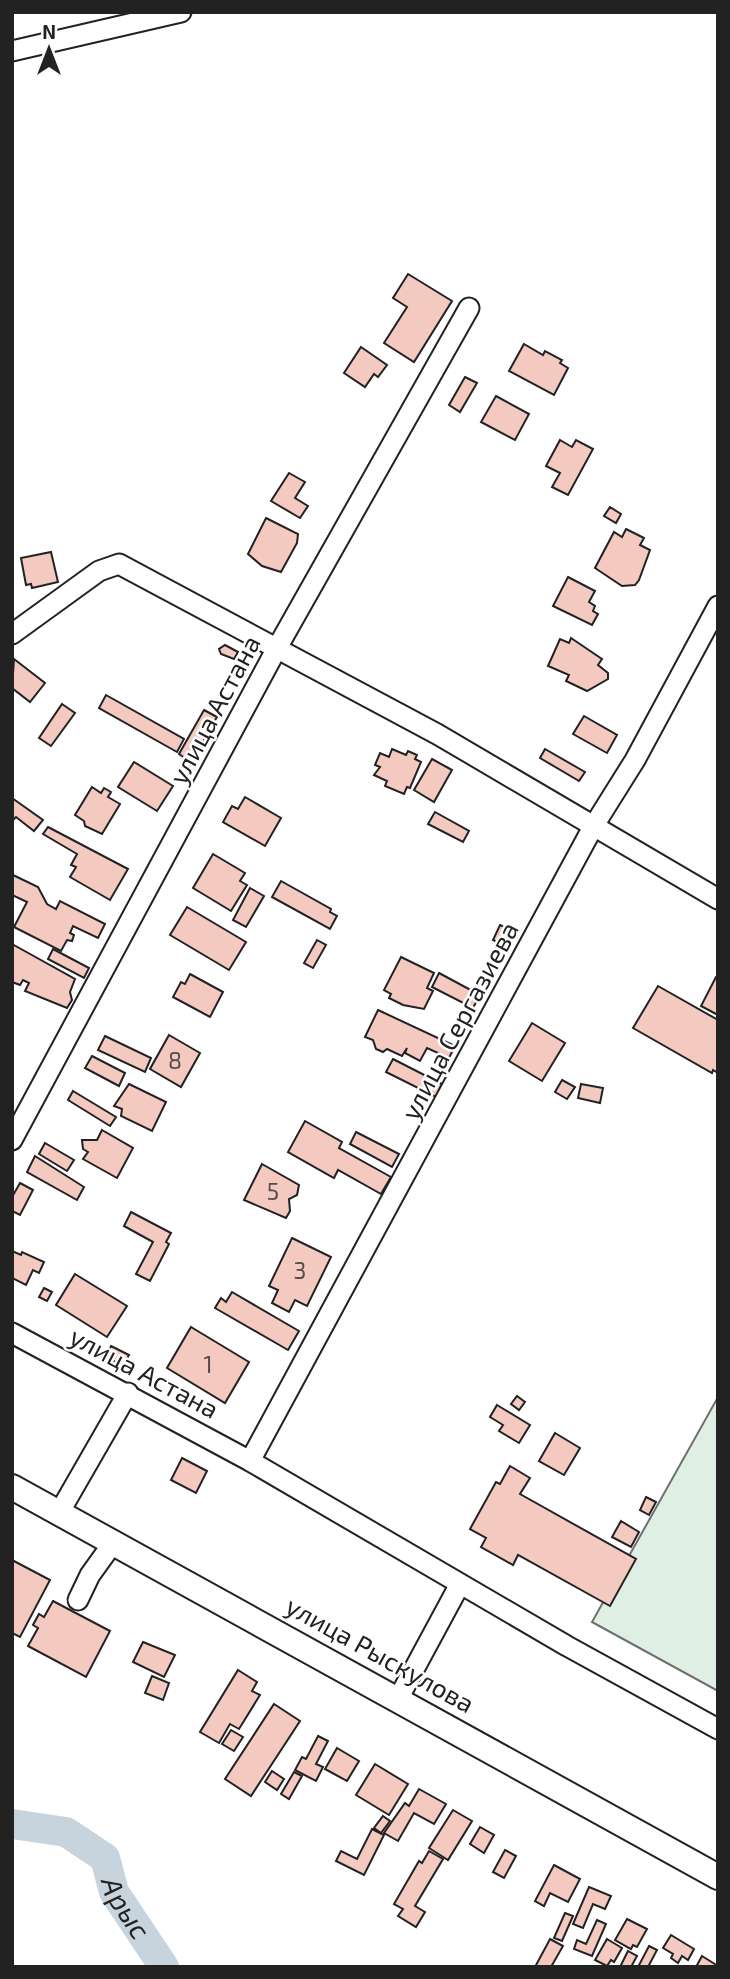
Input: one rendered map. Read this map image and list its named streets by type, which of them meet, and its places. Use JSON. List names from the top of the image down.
{
  "streets": {
    "main road": ["улица Рыскулова"],
    "street": ["улица Астана", "улица Сергазиева"]
  },
  "crossings": [
    ["улица Астана", "улица Сергазиева"]
  ],
  "water": ["Арыс"],
  "house_numbers": [
    "8",
    "5",
    "3",
    "1"
  ],
  "north": "top"
}
